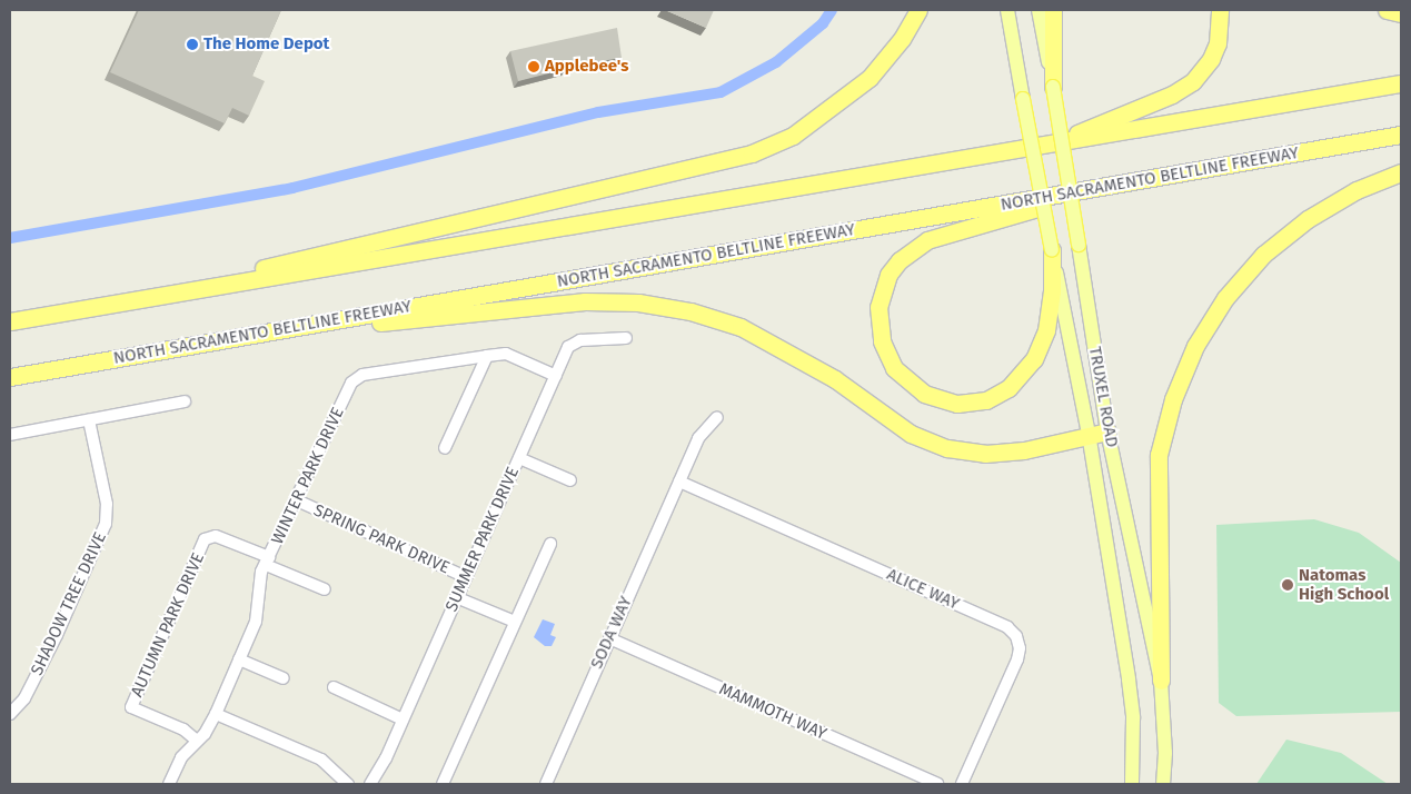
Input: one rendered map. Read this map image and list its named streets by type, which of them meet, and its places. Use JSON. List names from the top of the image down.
{
  "streets": {
    "highway": ["NORTH SACRAMENTO BELTLINE FREEWAY"],
    "main road": ["TRUXEL ROAD"],
    "street": [
      "WINTER PARK DRIVE",
      "SPRING PARK DRIVE",
      "SUMMER PARK DRIVE",
      "ALICE WAY",
      "SHADOW TREE DRIVE",
      "AUTUMN PARK DRIVE",
      "SODA WAY",
      "MAMMOTH WAY"
    ]
  },
  "crossings": [
    ["WINTER PARK DRIVE", "SPRING PARK DRIVE"],
    ["WINTER PARK DRIVE", "AUTUMN PARK DRIVE"],
    ["SPRING PARK DRIVE", "SUMMER PARK DRIVE"],
    ["ALICE WAY", "SODA WAY"],
    ["SODA WAY", "MAMMOTH WAY"]
  ],
  "places": ["The Home Depot", "Applebee's", "Natomas High School"]
}
